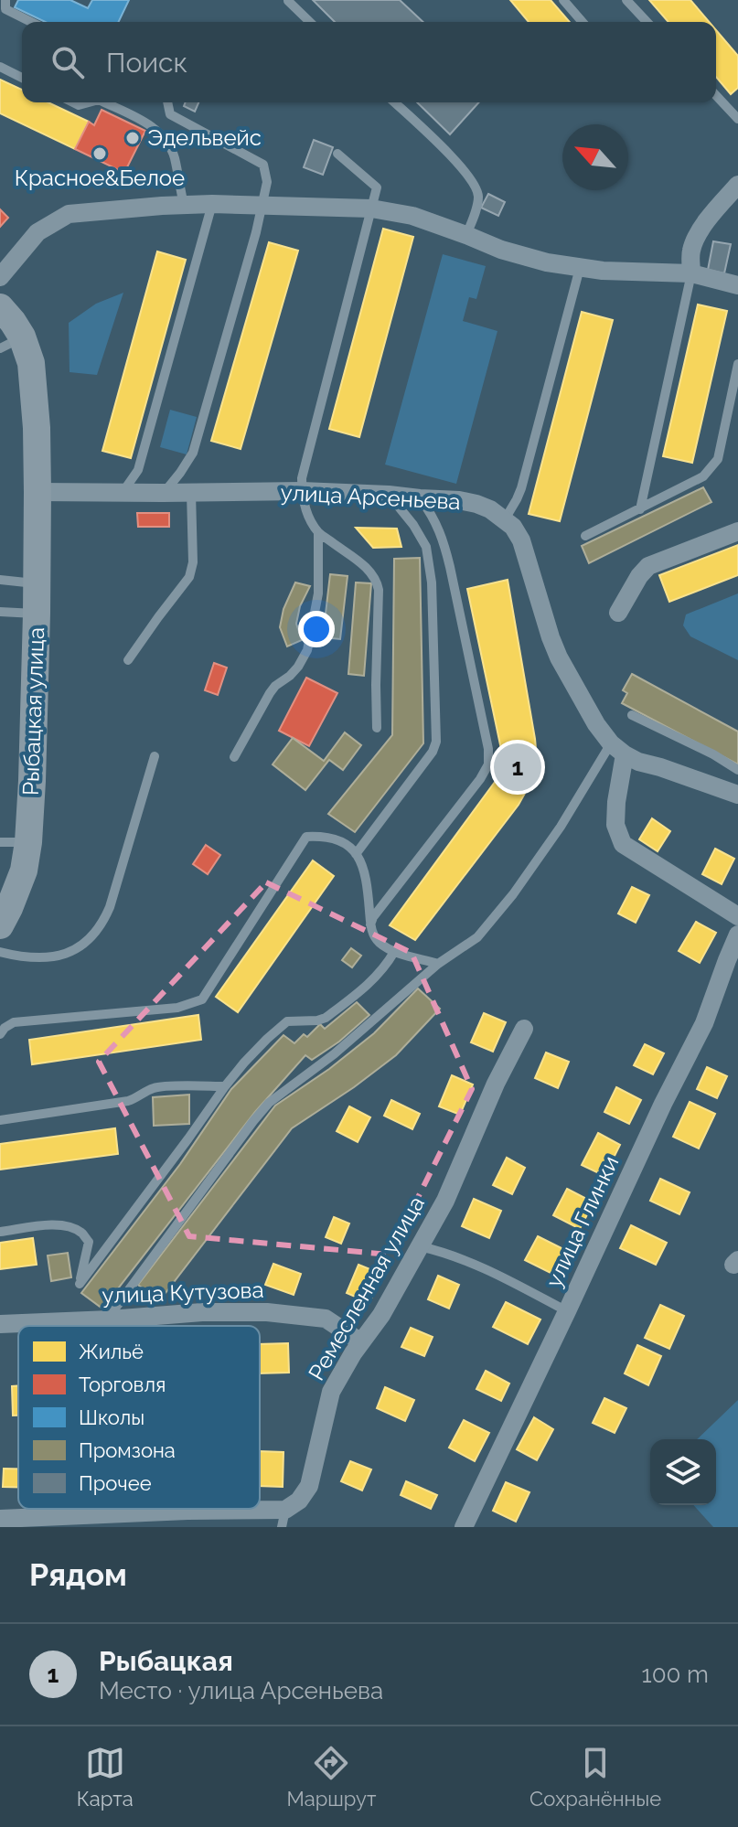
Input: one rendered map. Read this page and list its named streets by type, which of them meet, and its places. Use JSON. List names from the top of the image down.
{
  "streets": {
    "main road": ["Рыбацкая улица"],
    "street": [
      "улица Арсеньева",
      "улица Глинки",
      "Ремесленная улица",
      "улица Кутузова"
    ]
  },
  "crossings": [
    ["улица Арсеньева", "Рыбацкая улица"],
    ["Ремесленная улица", "улица Кутузова"]
  ],
  "places": ["Эдельвейс", "Красное&Белое"],
  "legend": [
    "Жильё",
    "Торговля",
    "Школы",
    "Промзона",
    "Прочее"
  ],
  "north": "top left",
  "page": {
    "search": "Поиск",
    "pins": "1",
    "heading": "Рядом",
    "list": [
      {
        "mark": "1",
        "name": "Рыбацкая",
        "note": "Место · улица Арсеньева",
        "value": "100 m"
      }
    ],
    "nav": ["Карта", "Маршрут", "Сохранённые"]
  }
}
